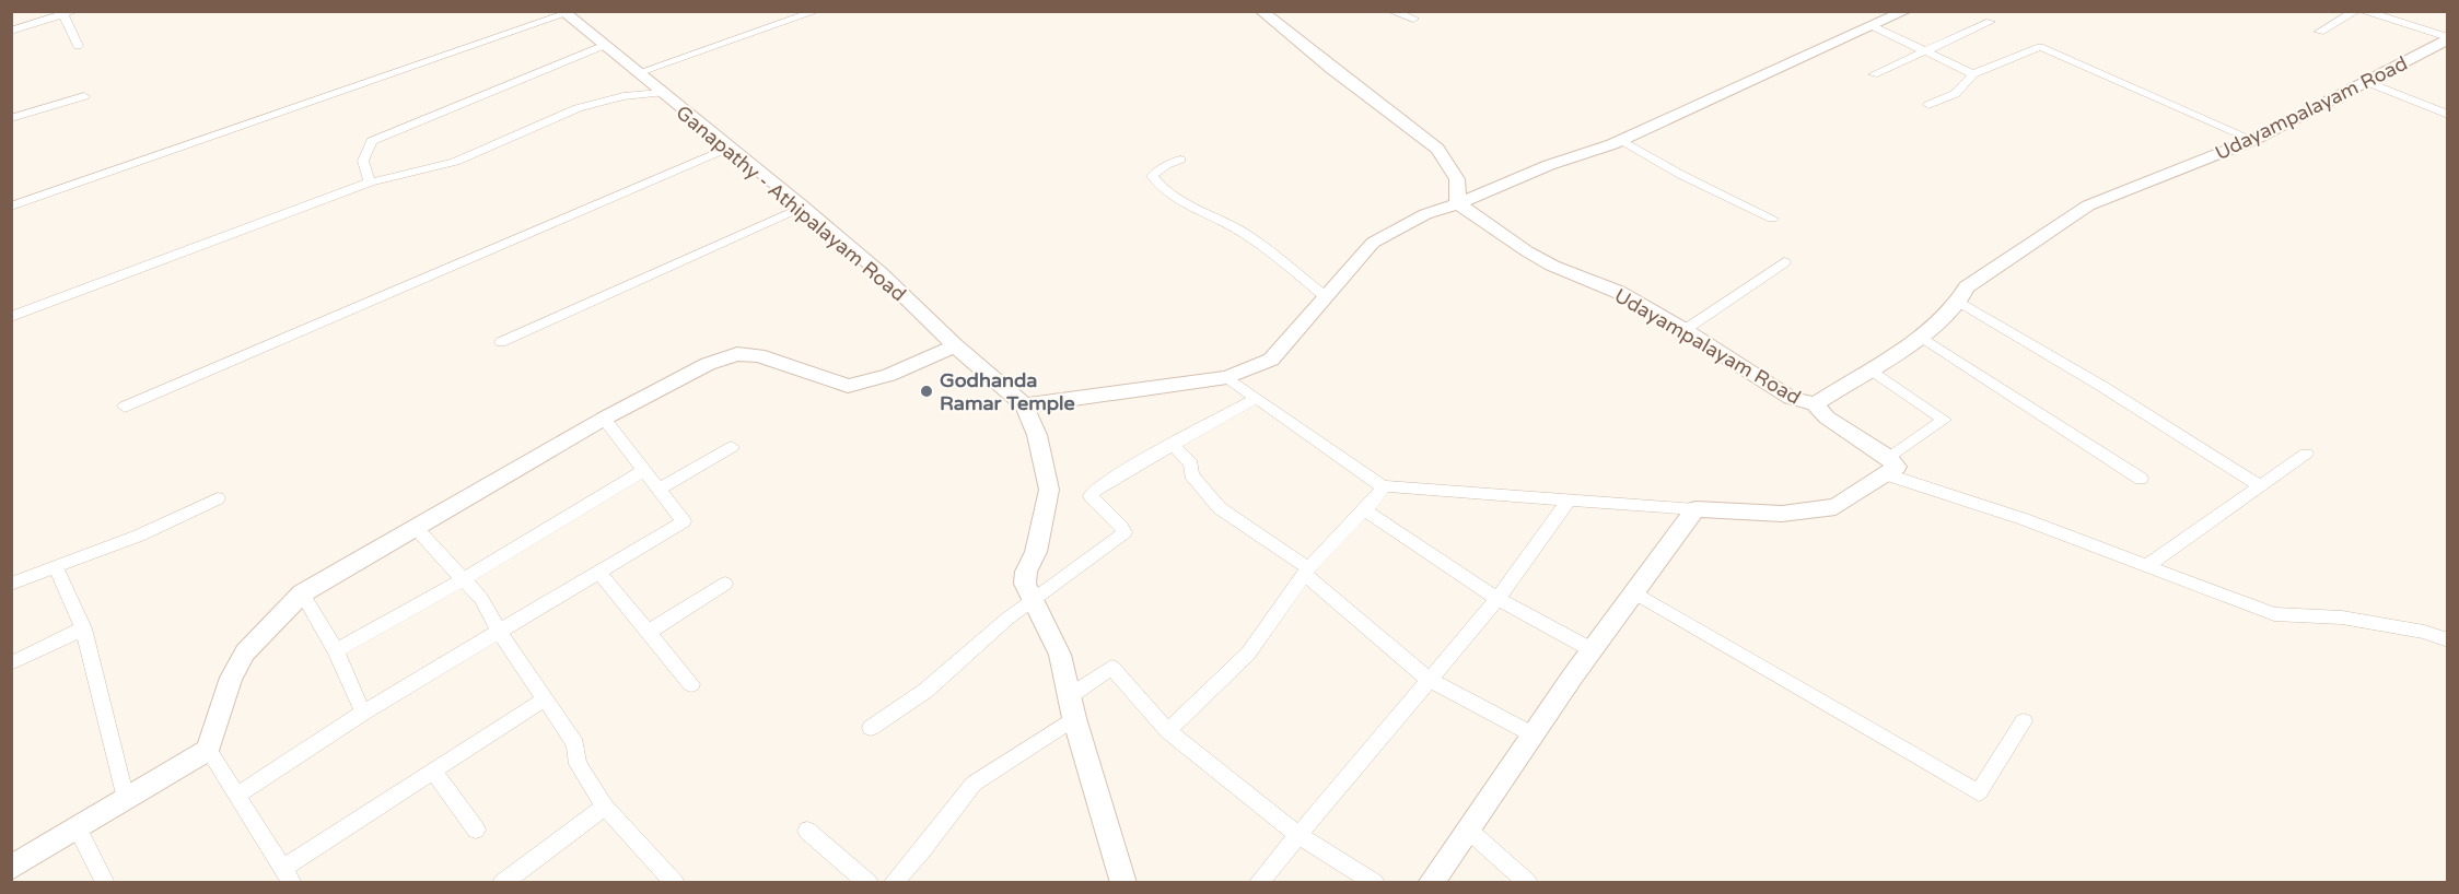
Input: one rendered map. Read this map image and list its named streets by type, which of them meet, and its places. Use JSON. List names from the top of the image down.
{
  "streets": {
    "street": ["Udayampalayam Road", "Ganapathy - Athipalayam Road"]
  },
  "places": ["Godhanda Ramar Temple"]
}
